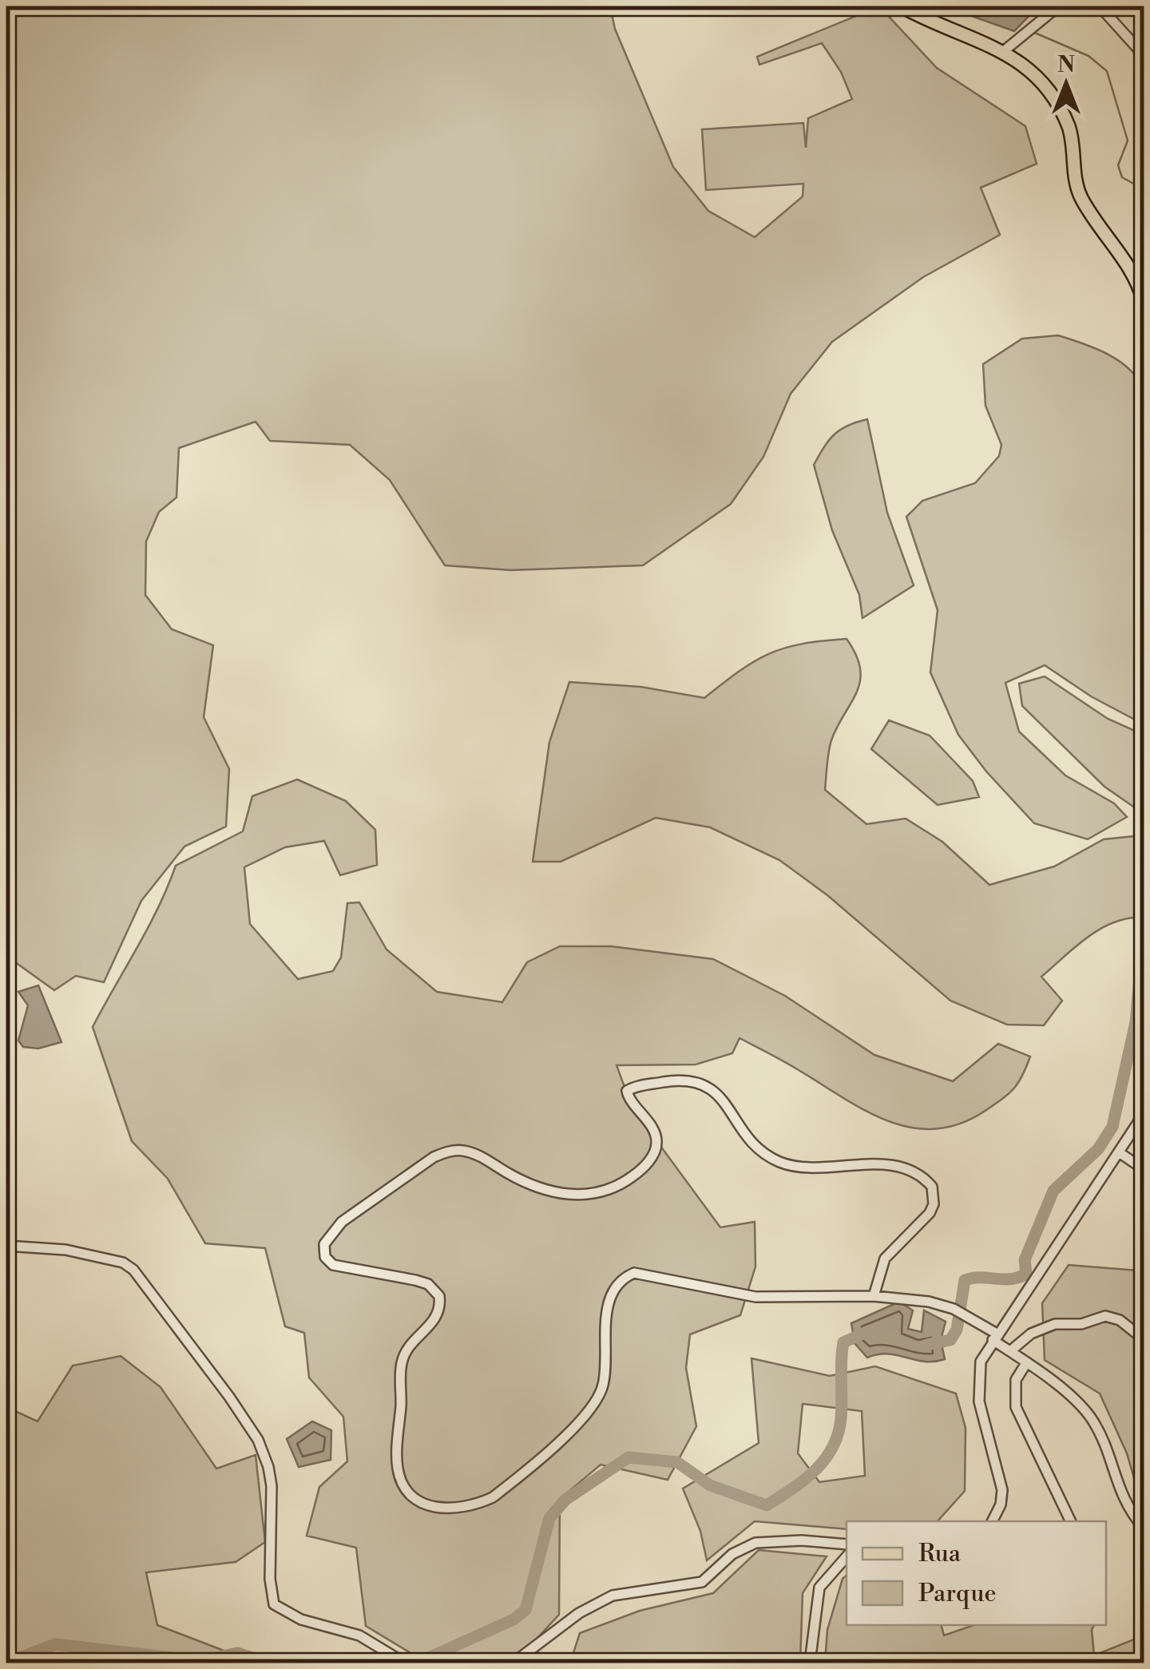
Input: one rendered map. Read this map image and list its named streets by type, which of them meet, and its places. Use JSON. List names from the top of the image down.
{
  "legend": ["Rua", "Parque"],
  "north": "top"
}
